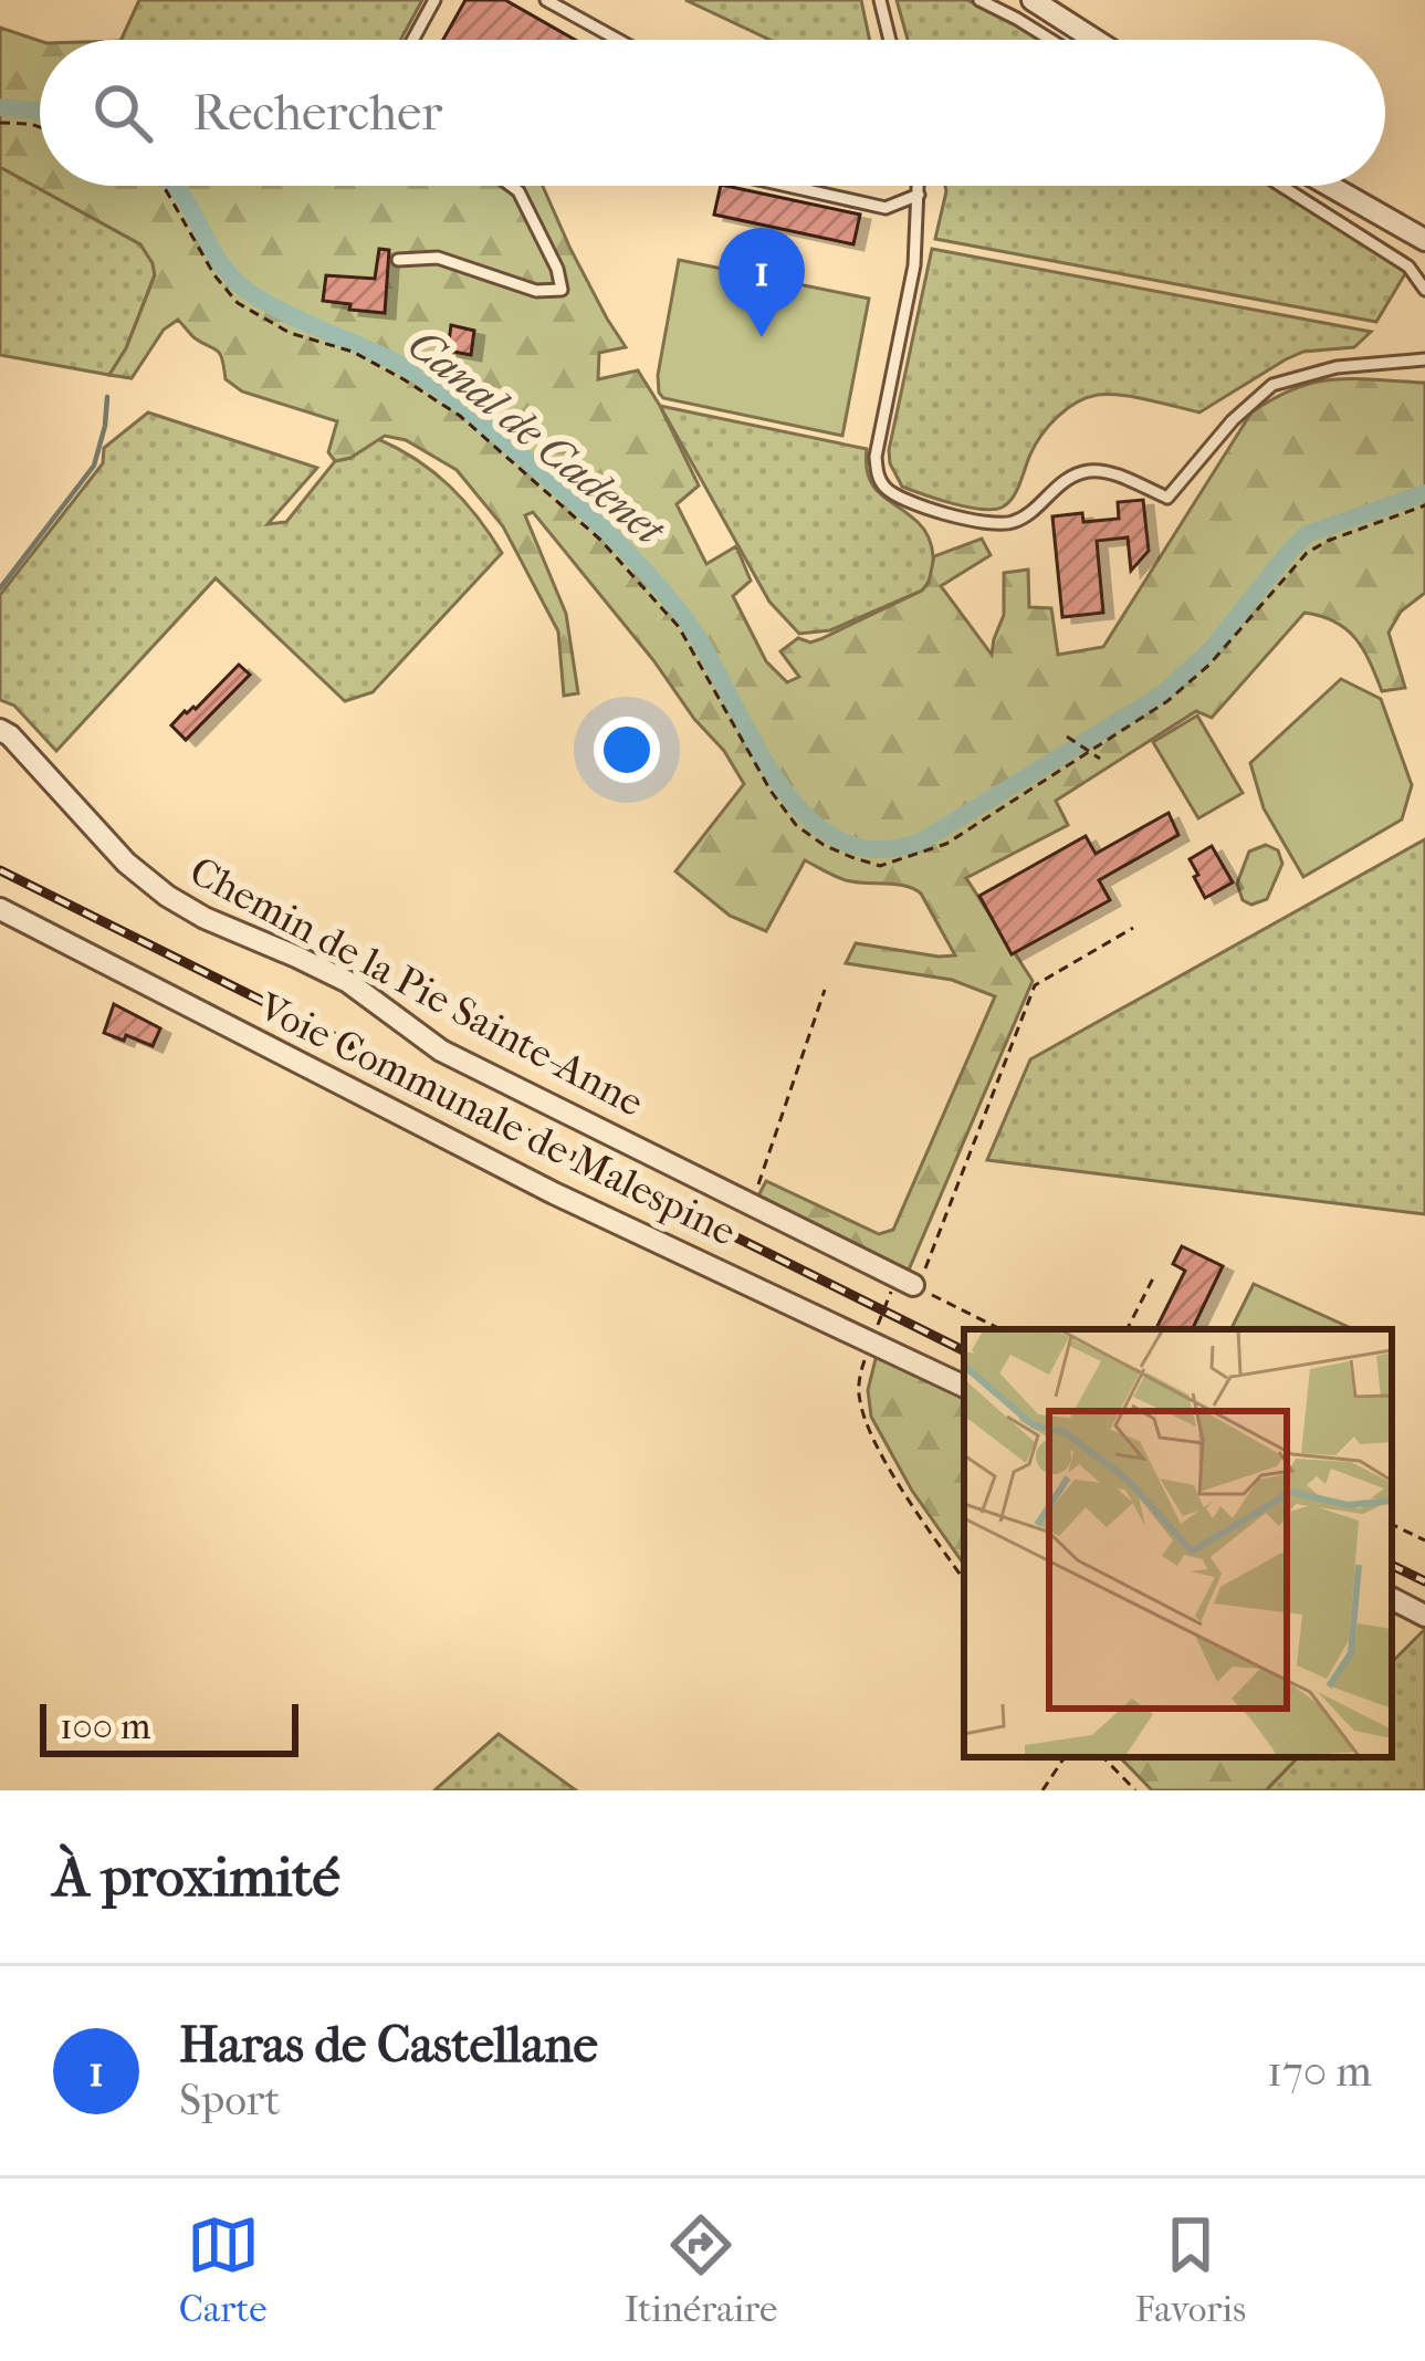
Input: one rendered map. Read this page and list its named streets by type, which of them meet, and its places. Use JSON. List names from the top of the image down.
{
  "streets": {
    "street": ["Chemin de la Pie Sainte-Anne", "Voie Communale de Malespine"]
  },
  "water": ["Canal de Cadenet"],
  "scale_bar": "100 m",
  "page": {
    "search": "Rechercher",
    "pins": "1",
    "scale": "100 m",
    "heading": "À proximité",
    "list": [
      {
        "mark": "1",
        "name": "Haras de Castellane",
        "note": "Sport",
        "value": "170 m"
      }
    ],
    "nav": ["Carte", "Itinéraire", "Favoris"]
  }
}
